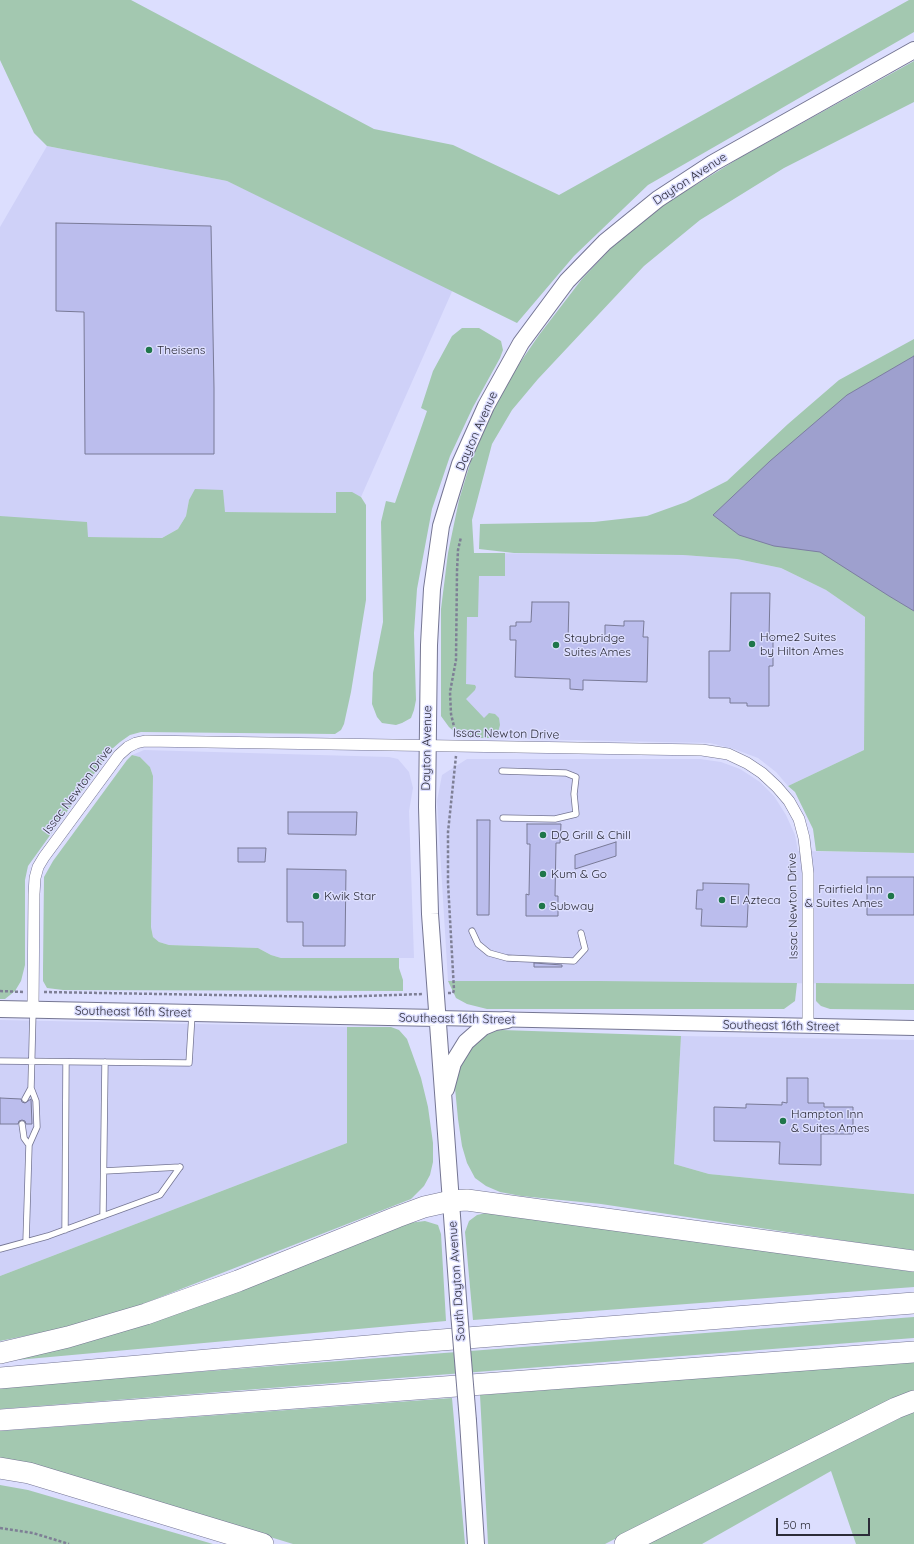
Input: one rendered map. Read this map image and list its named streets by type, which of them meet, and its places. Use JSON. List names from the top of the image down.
{
  "streets": {
    "main road": ["Dayton Avenue", "Southeast 16th Street", "South Dayton Avenue"],
    "street": ["Issac Newton Drive"]
  },
  "crossings": [
    ["Dayton Avenue", "Issac Newton Drive"],
    ["Dayton Avenue", "Southeast 16th Street"],
    ["Dayton Avenue", "South Dayton Avenue"],
    ["Issac Newton Drive", "Southeast 16th Street"],
    ["Southeast 16th Street", "South Dayton Avenue"]
  ],
  "places": [
    "Theisens",
    "Home2 Suites by Hilton Ames",
    "Staybridge Suites Ames",
    "DQ Grill & Chill",
    "Kum & Go",
    "Kwik Star",
    "Fairfield Inn & Suites Ames",
    "El Azteca",
    "Subway",
    "Hampton Inn & Suites Ames"
  ],
  "scale_bar": "50 m"
}
